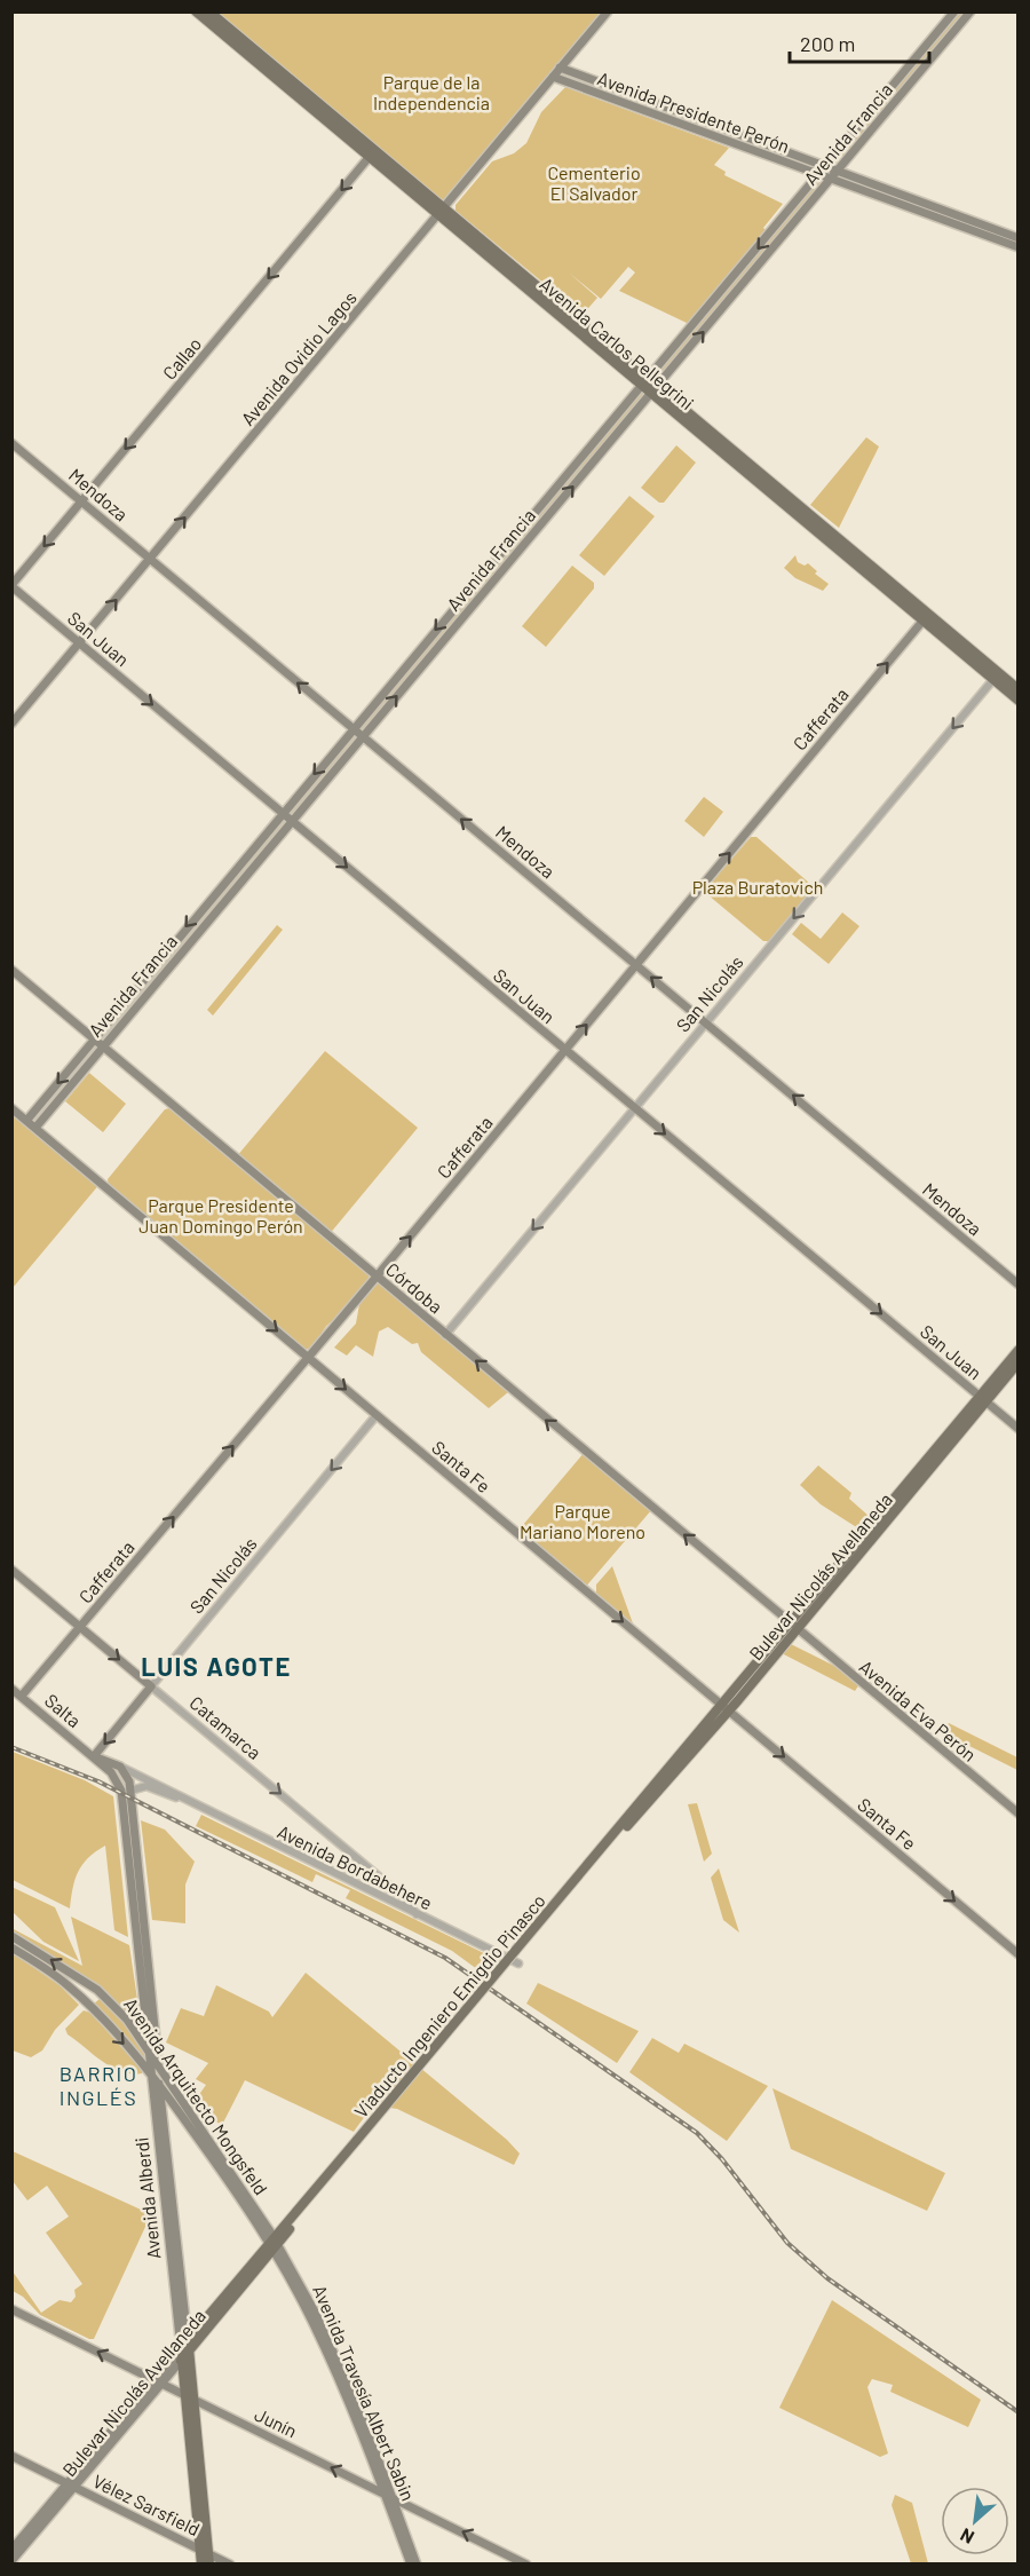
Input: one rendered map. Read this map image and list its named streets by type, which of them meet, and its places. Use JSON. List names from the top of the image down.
{
  "streets": {
    "main road": [
      "Avenida Presidente Perón",
      "Avenida Francia",
      "Avenida Carlos Pellegrini",
      "Callao",
      "Avenida Ovidio Lagos",
      "Mendoza",
      "San Juan",
      "Cafferata",
      "San Nicolás",
      "Córdoba",
      "Santa Fe",
      "Bulevar Nicolás Avellaneda",
      "Salta",
      "Avenida Eva Perón",
      "Catamarca",
      "Avenida Bordabehere",
      "Viaducto Ingeniero Emigdio Pinasco",
      "Avenida Arquitecto Mongsfeld",
      "Avenida Alberdi",
      "Avenida Travesía Albert Sabin",
      "Junín",
      "Vélez Sarsfield"
    ]
  },
  "crossings": [
    ["Avenida Presidente Perón", "Avenida Francia"],
    ["Avenida Presidente Perón", "Avenida Ovidio Lagos"],
    ["Avenida Francia", "Avenida Carlos Pellegrini"],
    ["Avenida Francia", "Mendoza"],
    ["Avenida Francia", "San Juan"],
    ["Avenida Francia", "Córdoba"],
    ["Avenida Francia", "Santa Fe"],
    ["Avenida Carlos Pellegrini", "Callao"],
    ["Avenida Carlos Pellegrini", "Avenida Ovidio Lagos"],
    ["Avenida Carlos Pellegrini", "Cafferata"],
    ["Avenida Carlos Pellegrini", "San Nicolás"],
    ["Callao", "Mendoza"],
    ["Callao", "San Juan"],
    ["Avenida Ovidio Lagos", "Mendoza"],
    ["Avenida Ovidio Lagos", "San Juan"],
    ["Mendoza", "Cafferata"],
    ["Mendoza", "San Nicolás"],
    ["San Juan", "Cafferata"],
    ["San Juan", "San Nicolás"],
    ["San Juan", "Bulevar Nicolás Avellaneda"],
    ["Cafferata", "Córdoba"],
    ["Cafferata", "Santa Fe"],
    ["Cafferata", "Salta"],
    ["Cafferata", "Catamarca"],
    ["San Nicolás", "Córdoba"],
    ["San Nicolás", "Santa Fe"],
    ["San Nicolás", "Salta"],
    ["San Nicolás", "Catamarca"],
    ["San Nicolás", "Avenida Bordabehere"],
    ["San Nicolás", "Avenida Alberdi"],
    ["Córdoba", "Bulevar Nicolás Avellaneda"],
    ["Córdoba", "Avenida Eva Perón"],
    ["Santa Fe", "Bulevar Nicolás Avellaneda"],
    ["Bulevar Nicolás Avellaneda", "Avenida Eva Perón"],
    ["Bulevar Nicolás Avellaneda", "Viaducto Ingeniero Emigdio Pinasco"],
    ["Bulevar Nicolás Avellaneda", "Avenida Arquitecto Mongsfeld"],
    ["Bulevar Nicolás Avellaneda", "Avenida Alberdi"],
    ["Bulevar Nicolás Avellaneda", "Avenida Travesía Albert Sabin"],
    ["Bulevar Nicolás Avellaneda", "Junín"],
    ["Bulevar Nicolás Avellaneda", "Vélez Sarsfield"],
    ["Salta", "Avenida Bordabehere"],
    ["Salta", "Avenida Alberdi"],
    ["Catamarca", "Avenida Bordabehere"],
    ["Avenida Bordabehere", "Avenida Alberdi"],
    ["Viaducto Ingeniero Emigdio Pinasco", "Avenida Arquitecto Mongsfeld"],
    ["Viaducto Ingeniero Emigdio Pinasco", "Avenida Travesía Albert Sabin"],
    ["Avenida Arquitecto Mongsfeld", "Avenida Alberdi"],
    ["Avenida Arquitecto Mongsfeld", "Avenida Travesía Albert Sabin"],
    ["Avenida Alberdi", "Junín"],
    ["Avenida Alberdi", "Vélez Sarsfield"],
    ["Avenida Travesía Albert Sabin", "Junín"]
  ],
  "one_way": [
    "Callao",
    "Avenida Ovidio Lagos",
    "Mendoza",
    "San Juan",
    "Cafferata",
    "San Nicolás",
    "Córdoba",
    "Santa Fe",
    "Catamarca",
    "Junín"
  ],
  "districts": ["LUIS AGOTE", "BARRIO INGLÉS"],
  "parks": [
    "Parque de la Independencia",
    "Cementerio El Salvador",
    "Plaza Buratovich",
    "Parque Presidente Juan Domingo Perón",
    "Parque Mariano Moreno"
  ],
  "scale_bar": "200 m",
  "north": "bottom left"
}
